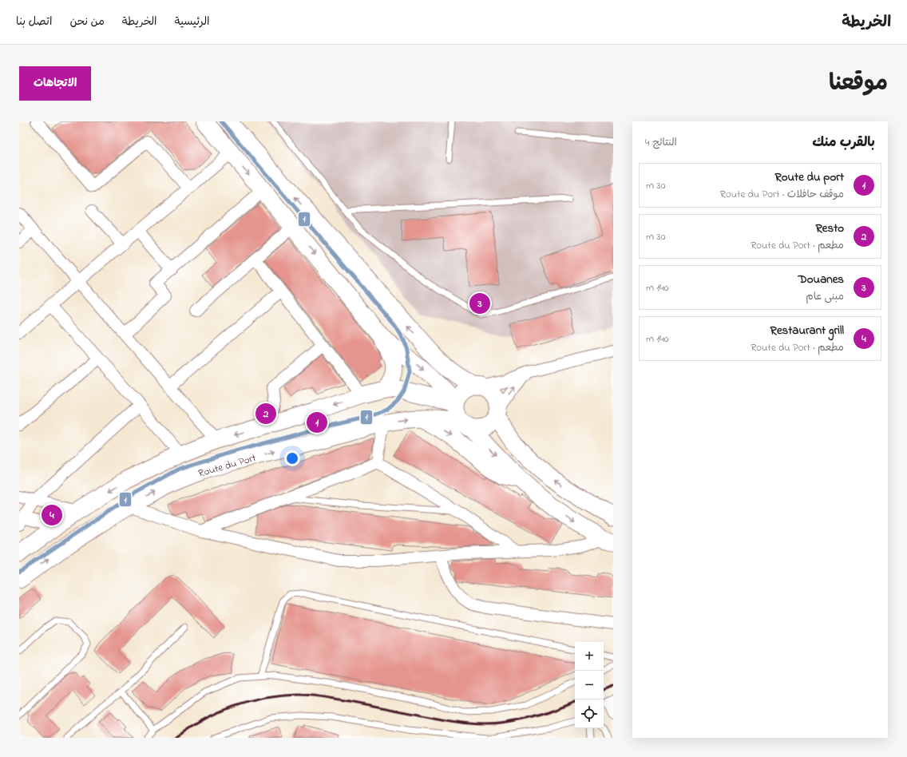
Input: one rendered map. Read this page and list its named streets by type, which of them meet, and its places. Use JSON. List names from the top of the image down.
{
  "streets": {
    "main road": ["Route du Port"]
  },
  "lines": ["transit line 1"],
  "page": {
    "header": "الخريطة",
    "nav": [
      "الرئيسية",
      "الخريطة",
      "من نحن",
      "اتصل بنا"
    ],
    "title": "موقعنا",
    "buttons": "الاتجاهات",
    "heading": ["بالقرب منك", "النتائج: 4"],
    "list": [
      {
        "mark": "1",
        "name": "Route du port",
        "note": "موقف حافلات · Route du Port",
        "value": "30 m"
      },
      {
        "mark": "2",
        "name": "Resto",
        "note": "مطعم · Route du Port",
        "value": "30 m"
      },
      {
        "mark": "3",
        "name": "Douanes",
        "note": "مبنى عام",
        "value": "140 m"
      },
      {
        "mark": "4",
        "name": "Restaurant grill",
        "note": "مطعم · Route du Port",
        "value": "140 m"
      }
    ],
    "pins": [
      "3",
      "2",
      "1",
      "4"
    ],
    "map_buttons": ["+", "−"]
  }
}
